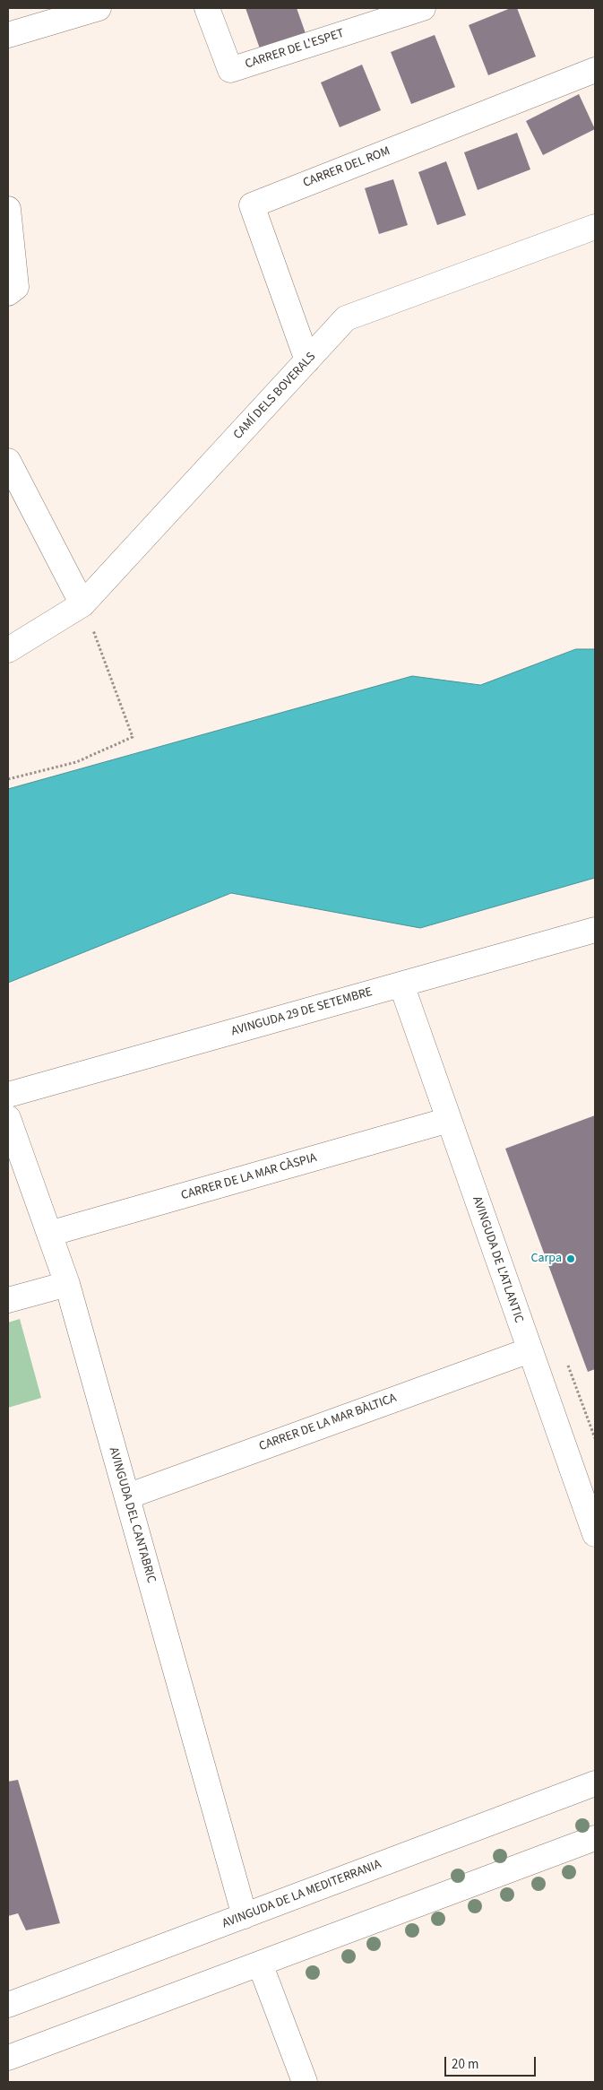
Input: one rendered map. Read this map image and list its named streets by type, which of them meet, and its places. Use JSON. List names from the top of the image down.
{
  "streets": {
    "street": [
      "CARRER DE L'ESPET",
      "CARRER DEL ROM",
      "CAMÍ DELS BOVERALS",
      "AVINGUDA 29 DE SETEMBRE",
      "CARRER DE LA MAR CÀSPIA",
      "AVINGUDA DE L'ATLANTIC",
      "CARRER DE LA MAR BÀLTICA",
      "AVINGUDA DEL CANTABRIC",
      "AVINGUDA DE LA MEDITERRANIA"
    ]
  },
  "crossings": [
    ["CARRER DEL ROM", "CAMÍ DELS BOVERALS"],
    ["AVINGUDA 29 DE SETEMBRE", "AVINGUDA DE L'ATLANTIC"],
    ["CARRER DE LA MAR CÀSPIA", "AVINGUDA DE L'ATLANTIC"],
    ["CARRER DE LA MAR CÀSPIA", "AVINGUDA DEL CANTABRIC"],
    ["AVINGUDA DE L'ATLANTIC", "CARRER DE LA MAR BÀLTICA"],
    ["CARRER DE LA MAR BÀLTICA", "AVINGUDA DEL CANTABRIC"],
    ["AVINGUDA DEL CANTABRIC", "AVINGUDA DE LA MEDITERRANIA"]
  ],
  "places": ["Carpa"],
  "scale_bar": "20 m"
}
